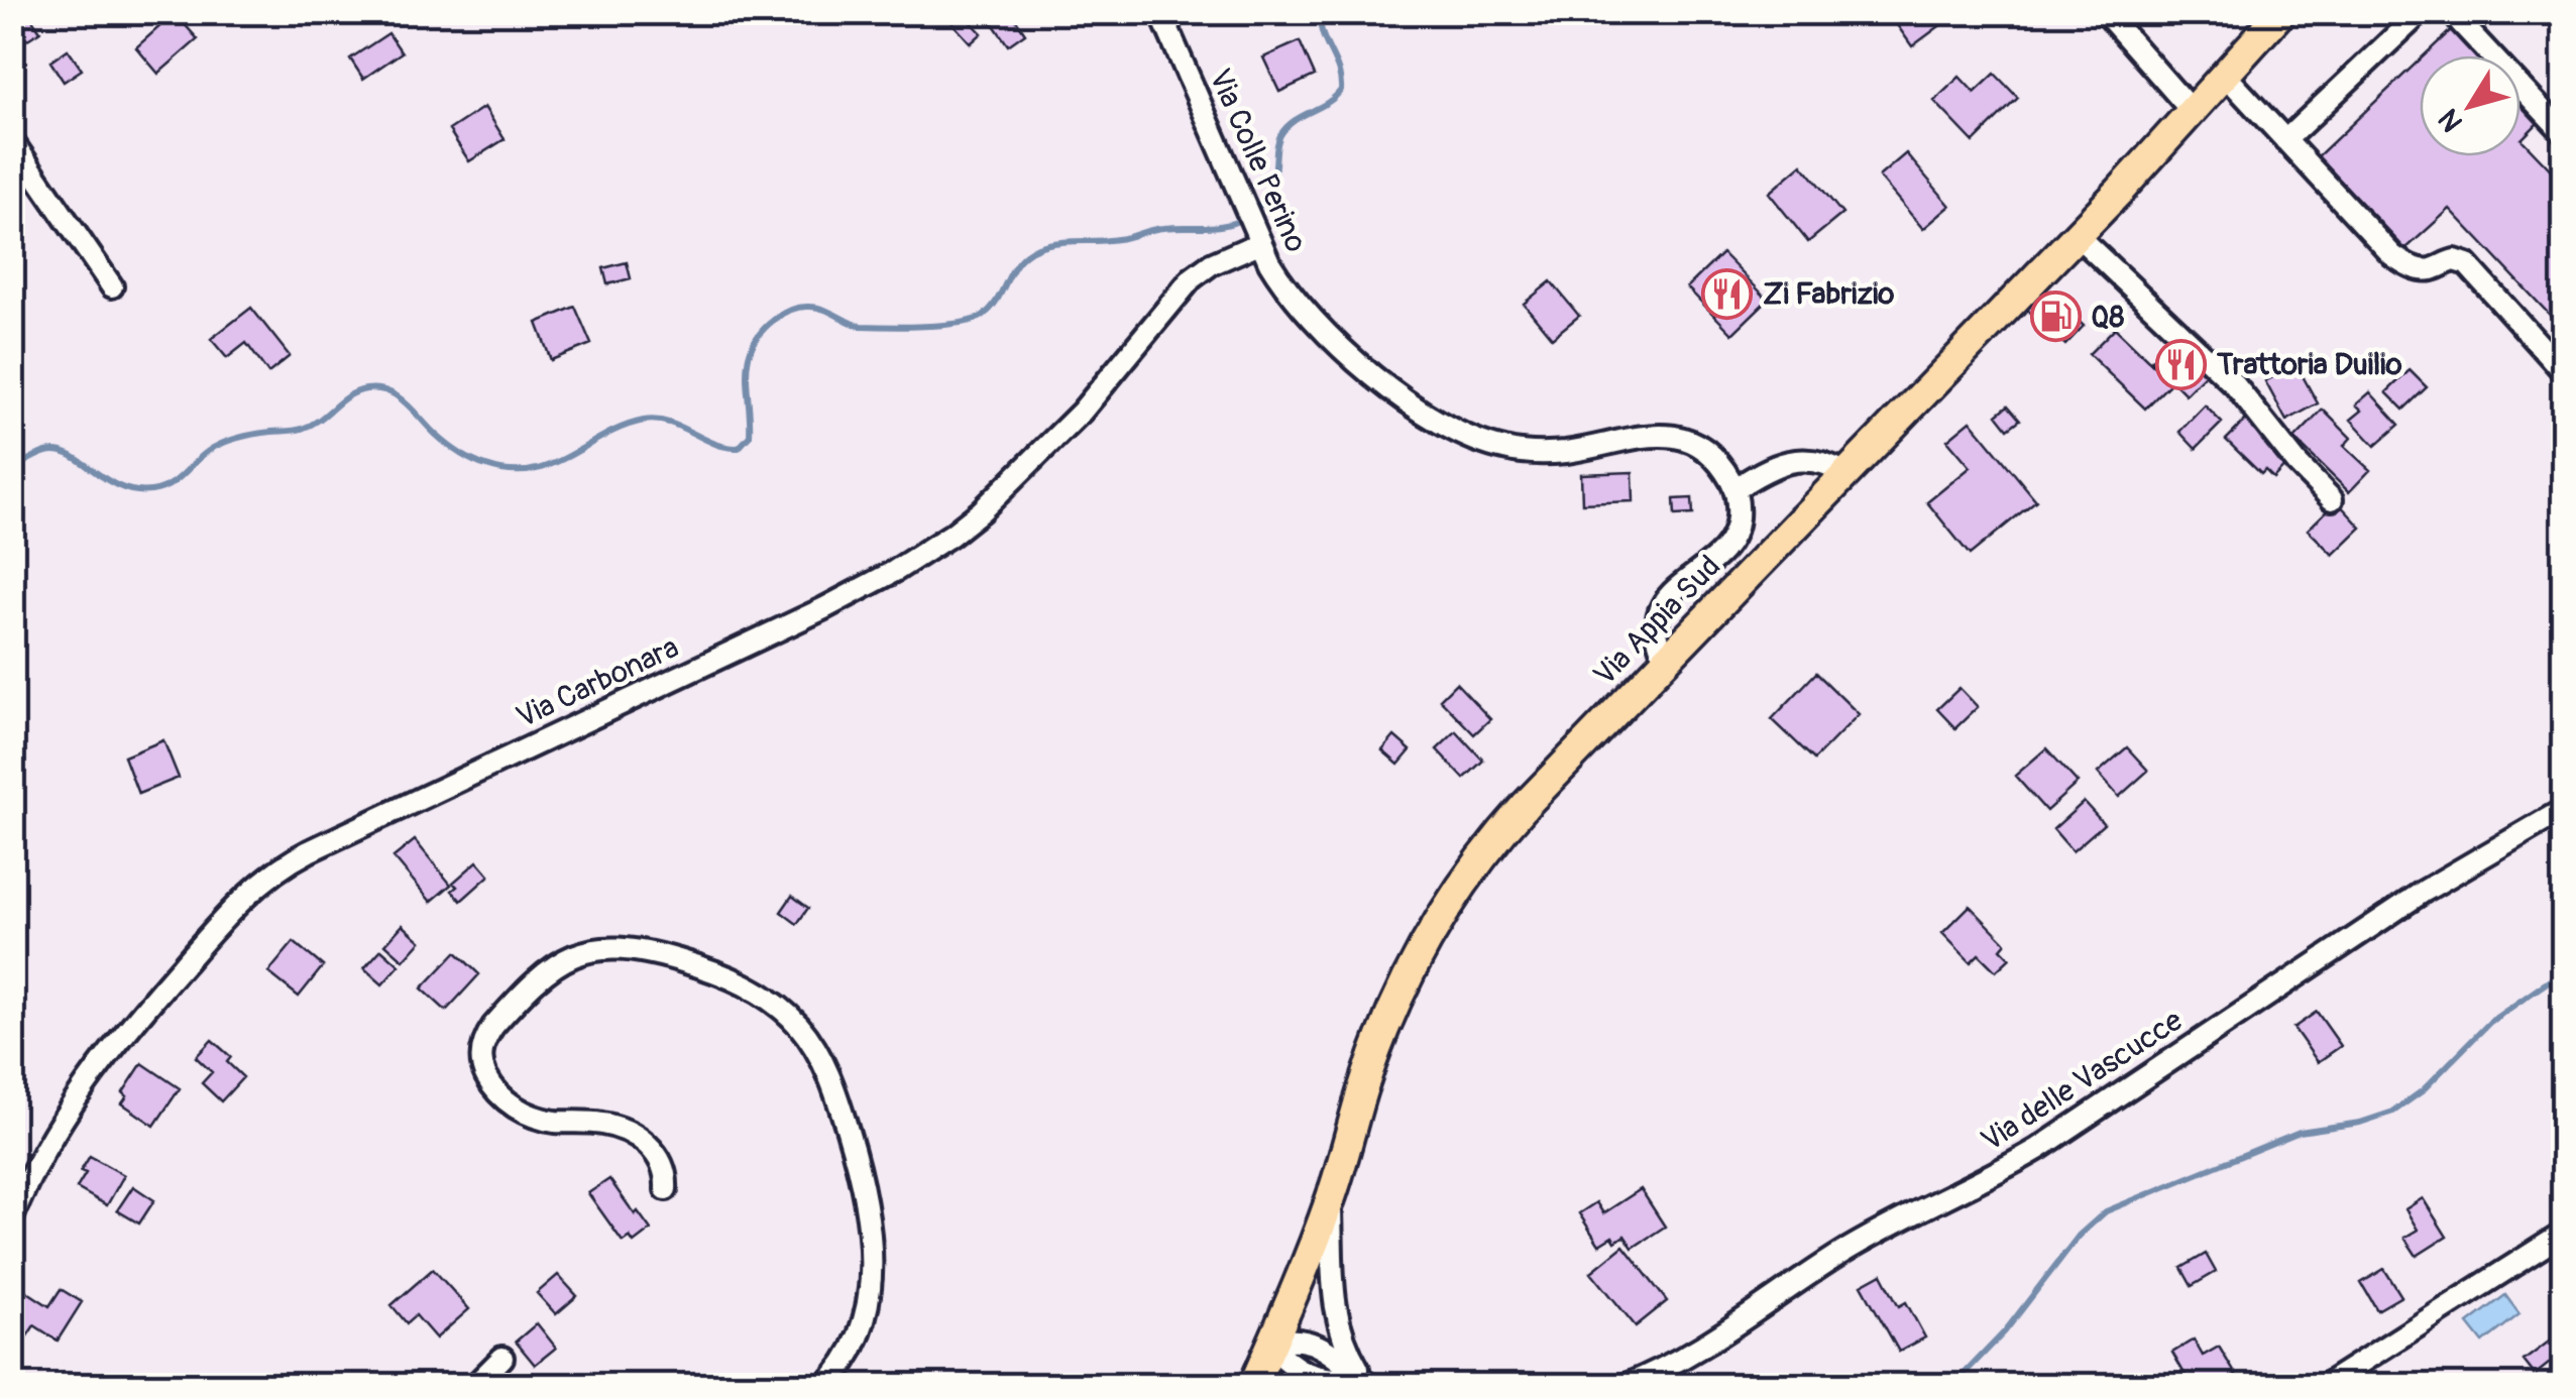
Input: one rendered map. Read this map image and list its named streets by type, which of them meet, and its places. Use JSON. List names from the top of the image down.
{
  "streets": {
    "main road": ["Via Appia Sud"],
    "street": ["Via Colle Perino", "Via Carbonara", "Via delle Vascucce"]
  },
  "crossings": [
    ["Via Colle Perino", "Via Carbonara"]
  ],
  "places": {
    "restaurant": ["Zi Fabrizio", "Trattoria Duilio"],
    "fuel station": ["Q8"]
  },
  "north": "bottom left"
}
